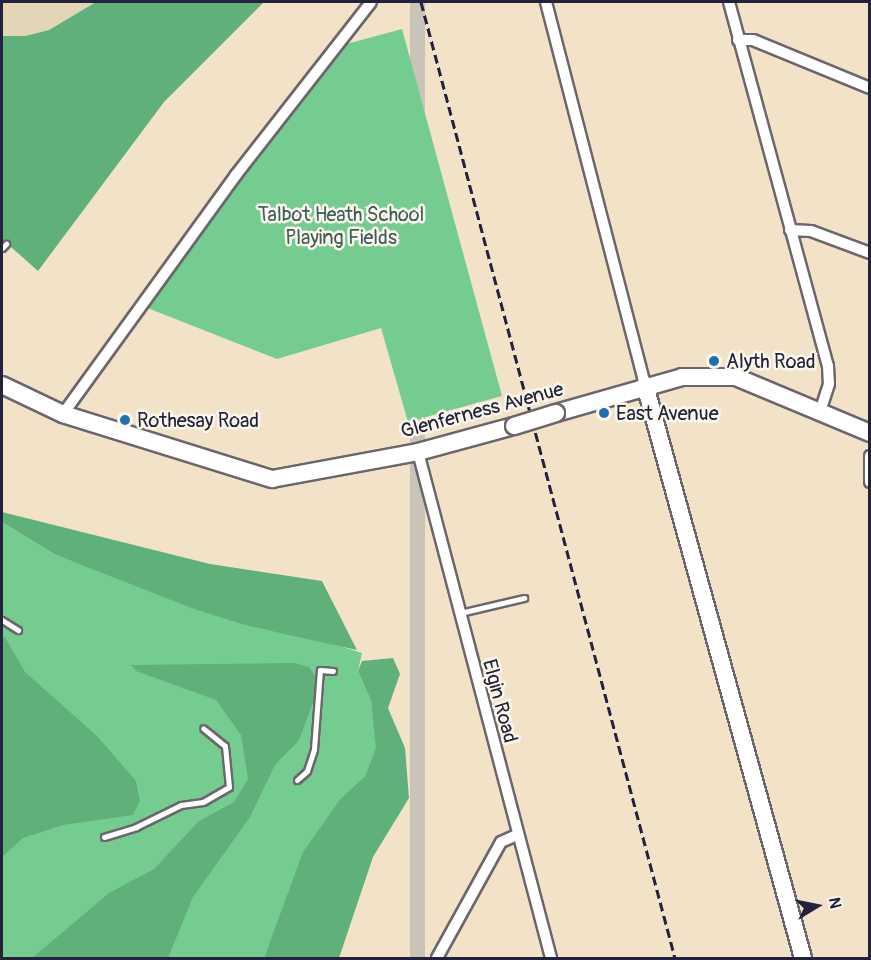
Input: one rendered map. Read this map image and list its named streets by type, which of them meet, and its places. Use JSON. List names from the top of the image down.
{
  "streets": {
    "street": ["Glenferness Avenue", "Elgin Road"]
  },
  "crossings": [
    ["Glenferness Avenue", "Elgin Road"]
  ],
  "parks": ["Talbot Heath School Playing Fields"],
  "places": ["Alyth Road", "East Avenue", "Rothesay Road"],
  "north": "right"
}
